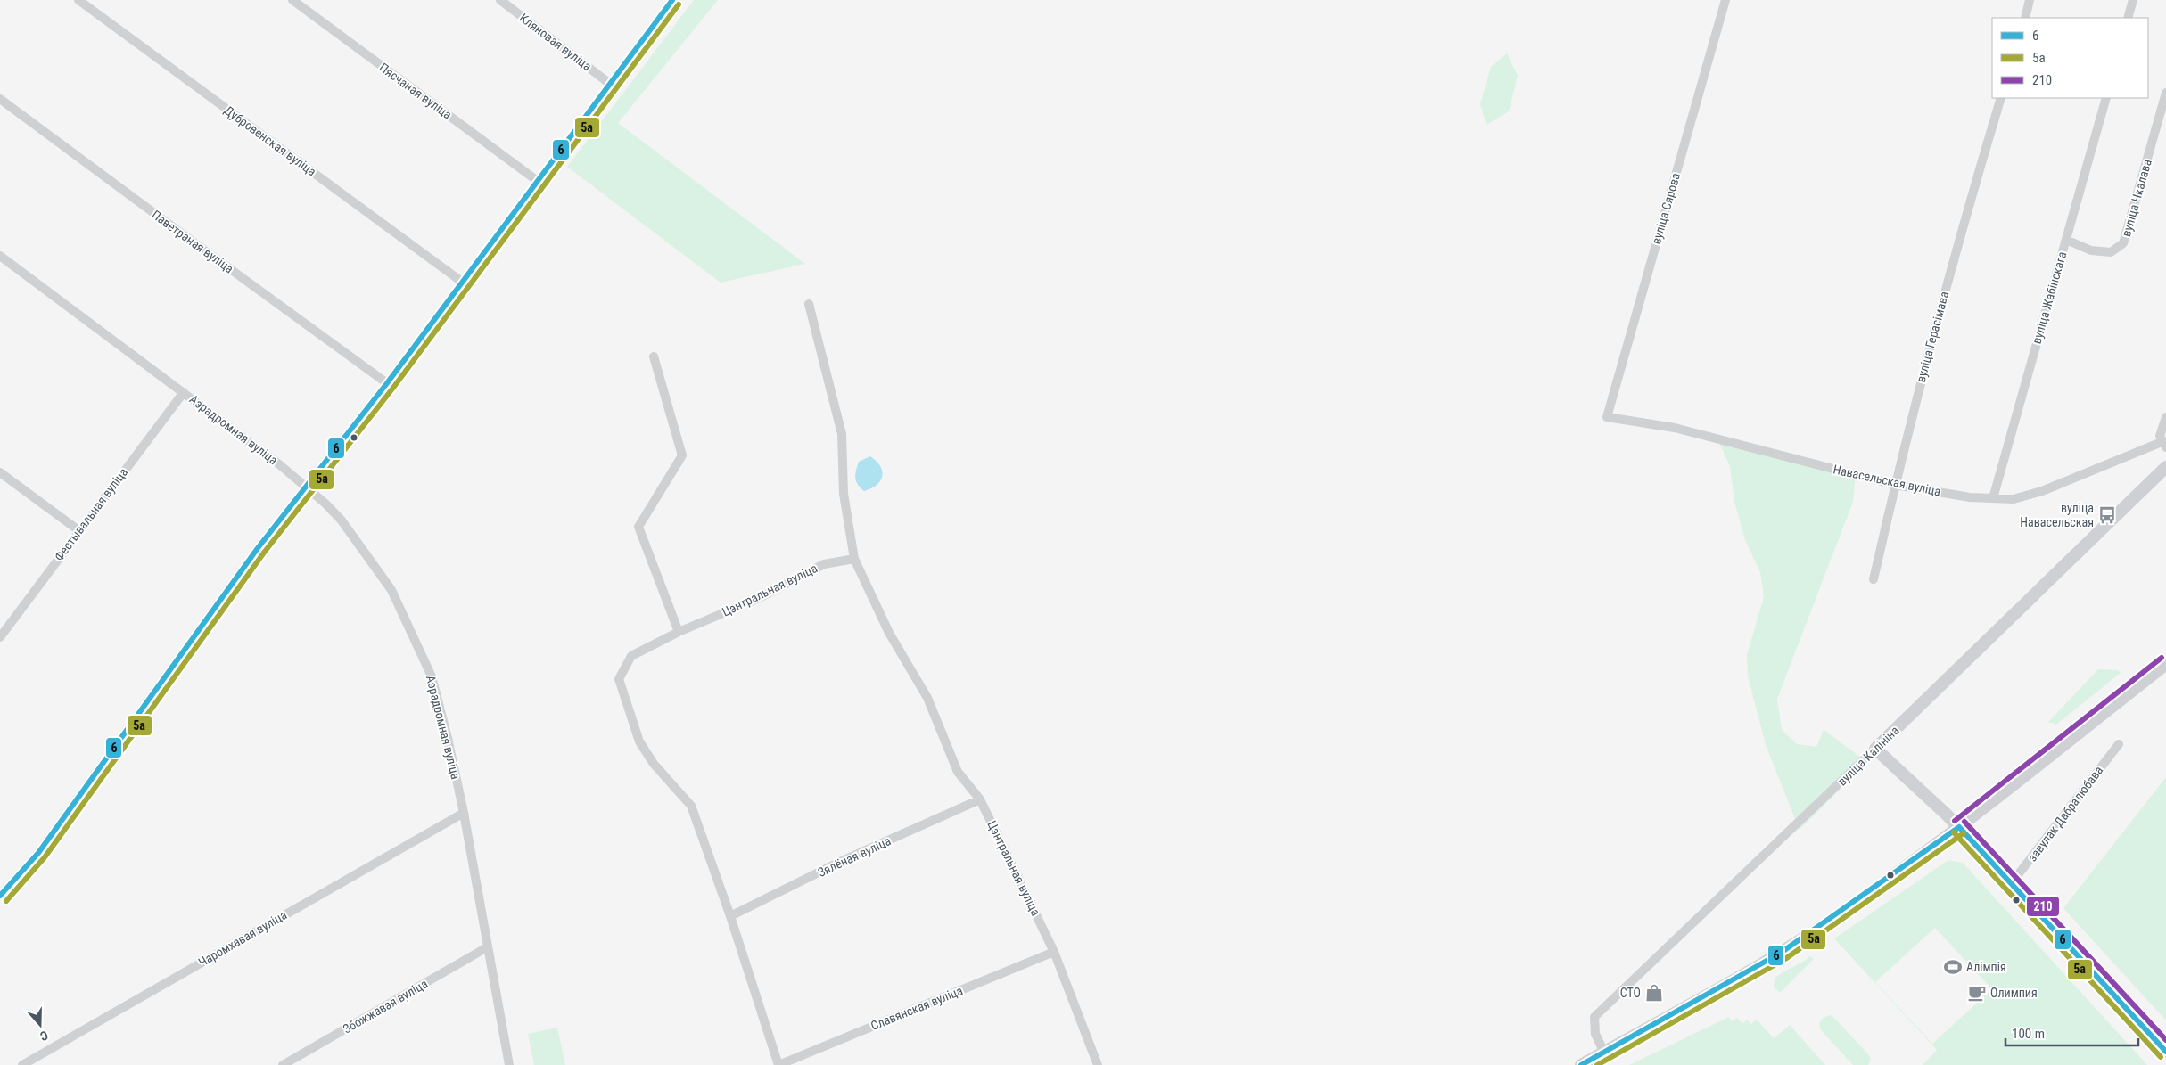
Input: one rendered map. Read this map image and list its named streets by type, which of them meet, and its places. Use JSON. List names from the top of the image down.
{
  "streets": {
    "main road": ["вуліца Калініна"],
    "street": [
      "Кляновая вуліца",
      "Пясчаная вуліца",
      "Дубровенская вуліца",
      "вуліца Чкалава",
      "вуліца Сярова",
      "Паветраная вуліца",
      "вуліца Жабінскага",
      "вуліца Герасімава",
      "Аэрадромная вуліца",
      "Навасельская вуліца",
      "Фестывальная вуліца",
      "Цэнтральная вуліца",
      "завулак Дабралюбава",
      "Зялёная вуліца",
      "Чаромхавая вуліца",
      "Збожжавая вуліца",
      "Славянская вуліца"
    ]
  },
  "crossings": [
    ["вуліца Чкалава", "вуліца Жабінскага"],
    ["вуліца Сярова", "Навасельская вуліца"],
    ["вуліца Жабінскага", "Навасельская вуліца"],
    ["вуліца Герасімава", "Навасельская вуліца"],
    ["Аэрадромная вуліца", "Фестывальная вуліца"],
    ["Аэрадромная вуліца", "Чаромхавая вуліца"],
    ["Аэрадромная вуліца", "Збожжавая вуліца"],
    ["Цэнтральная вуліца", "Зялёная вуліца"],
    ["Цэнтральная вуліца", "Славянская вуліца"]
  ],
  "places": {
    "bus stop": ["вуліца Навасельская"],
    "sports": ["Алімпія"],
    "shop": ["СТО"],
    "cafe": ["Олимпия"]
  },
  "lines": ["transit line 6", "transit line 5а", "transit line 210"],
  "legend": ["6", "5а", "210"],
  "scale_bar": "100 m",
  "north": "bottom"
}
